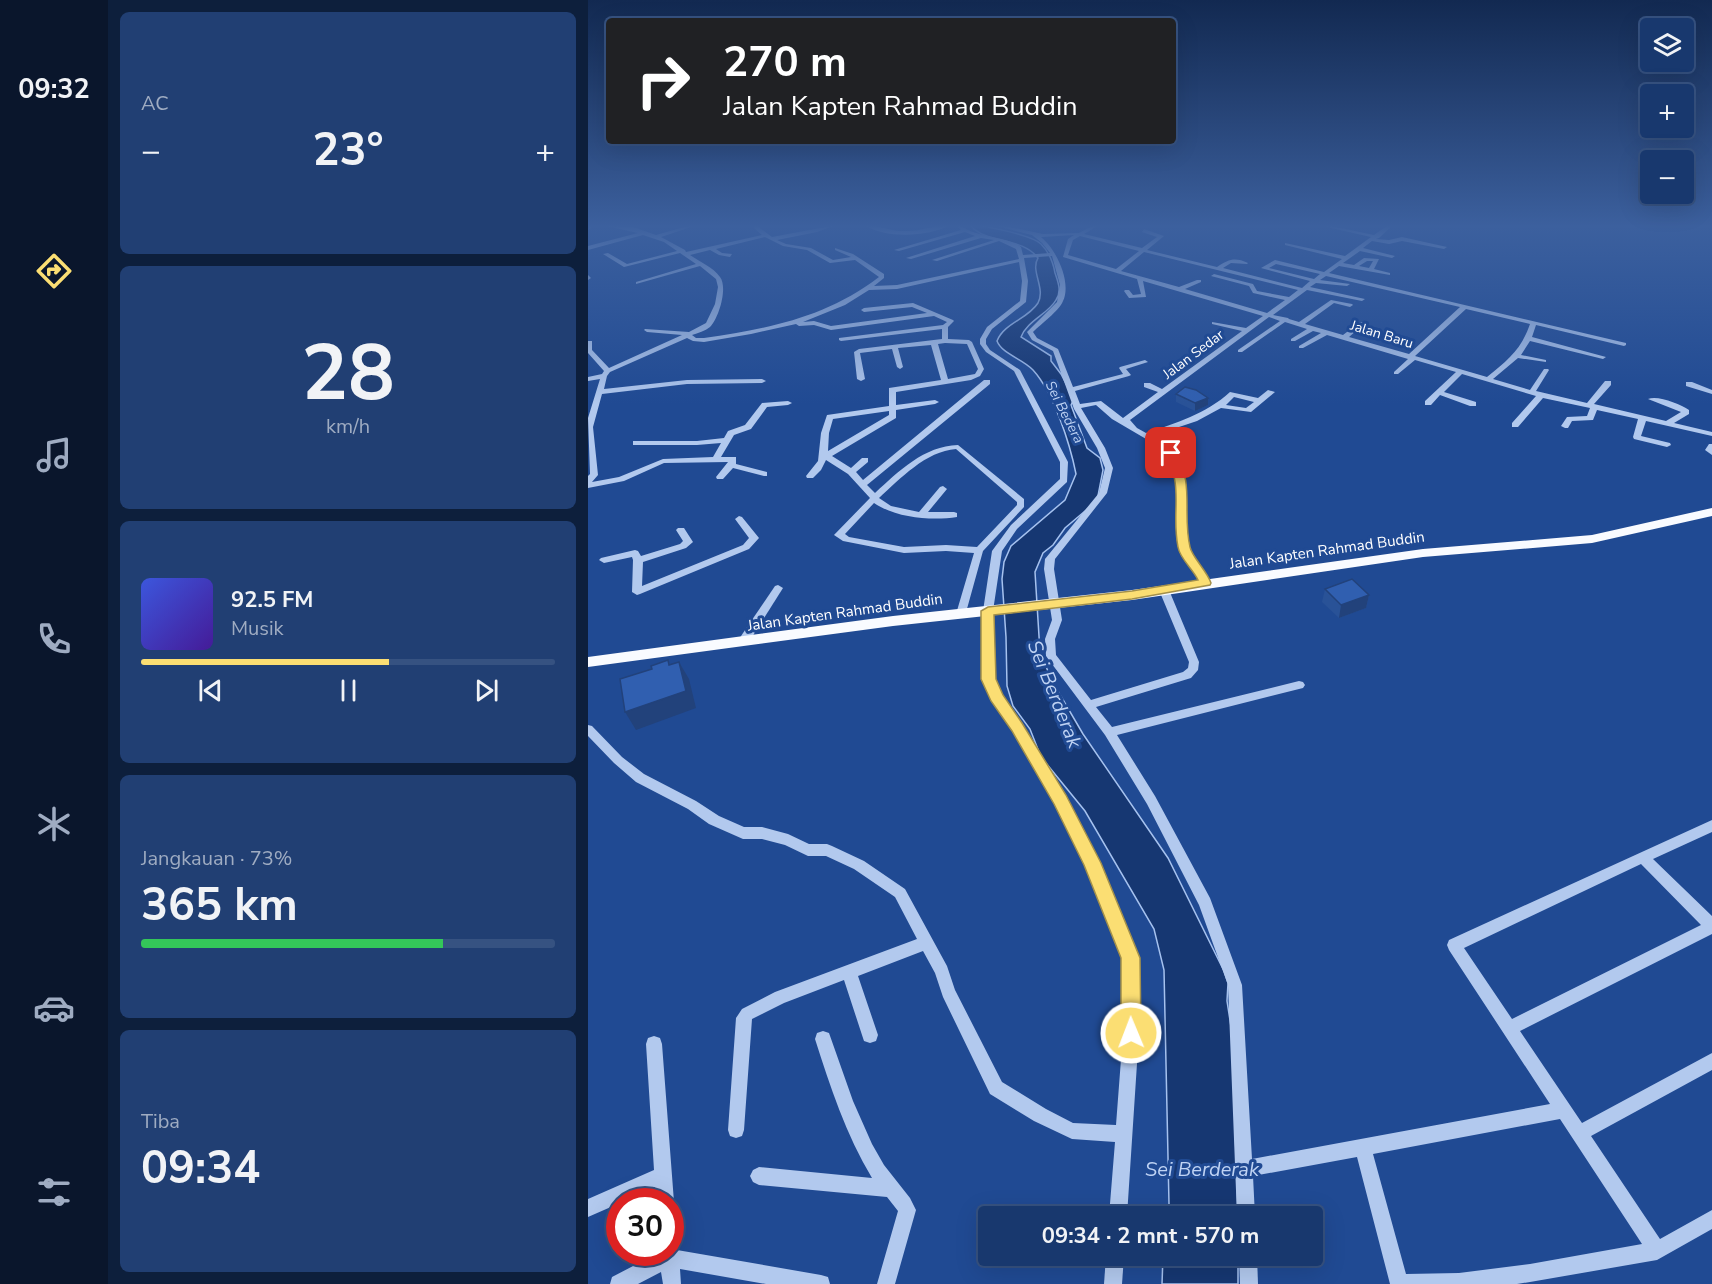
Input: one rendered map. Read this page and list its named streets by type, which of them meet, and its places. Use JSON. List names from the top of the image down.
{
  "streets": {
    "main road": ["Jalan Kapten Rahmad Buddin"],
    "street": ["Jalan Baru", "Jalan Sedar"]
  },
  "crossings": [
    ["Jalan Baru", "Jalan Sedar"]
  ],
  "water": ["Sei Bedera", "Sei Berderak"],
  "page": {
    "tabs": "09:32",
    "tile": [
      "AC",
      ["28", "km/h"],
      ["Jangkauan · 73%", "365 km"],
      ["Tiba", "09:34"]
    ],
    "map_buttons": ["+", "−"],
    "turn": ["270 m", "Jalan Kapten Rahmad Buddin"],
    "heat": ["−", "23°", "+"],
    "song": ["92.5 FM", "Musik"],
    "limit": "30",
    "trip": "09:34 · 2 mnt · 570 m"
  }
}
